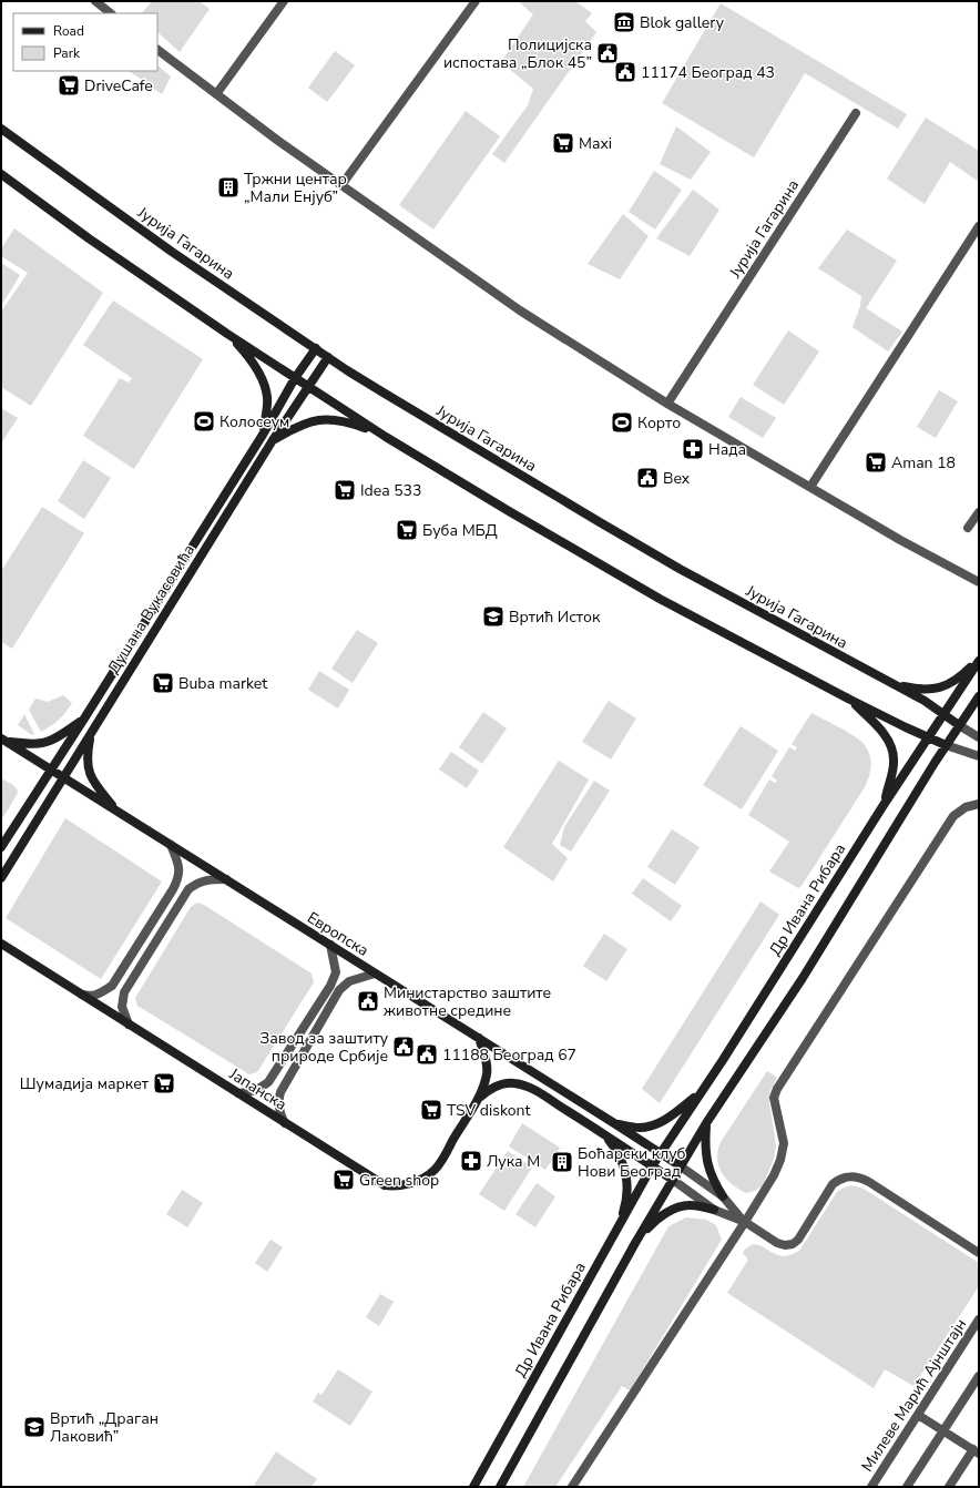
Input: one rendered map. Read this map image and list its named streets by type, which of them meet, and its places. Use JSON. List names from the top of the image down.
{
  "streets": {
    "main road": [
      "Јурија Гагарина",
      "Душана Вукасовића",
      "Др Ивана Рибара",
      "Европска",
      "Јапанска"
    ],
    "street": ["Милеве Марић Ајнштајн"]
  },
  "crossings": [
    ["Јурија Гагарина", "Душана Вукасовића"],
    ["Јурија Гагарина", "Др Ивана Рибара"],
    ["Душана Вукасовића", "Европска"],
    ["Др Ивана Рибара", "Европска"],
    ["Европска", "Јапанска"]
  ],
  "places": {
    "museum": ["Blok gallery"],
    "public building": [
      "Полицијска испостава „Блок 45”",
      "11174 Београд 43",
      "Bex",
      "Министарство заштите животне средине",
      "Завод за заштиту природе Србије",
      "11188 Београд 67"
    ],
    "supermarket": [
      "DriveCafe",
      "Maxi",
      "Aman 18",
      "Idea 533",
      "Буба МБД",
      "Buba market",
      "Шумадија маркет",
      "TSV diskont",
      "Green shop"
    ],
    "building": ["Тржни центар „Мали Енјуб”", "Боћарски клуб Нови Београд"],
    "sports": ["Колосеум", "Корто"],
    "pharmacy": ["Нада", "Лука М"],
    "school or university": ["Вртић Исток", "Вртић „Драган Лаковић”"]
  },
  "legend": ["Road", "Park"]
}
